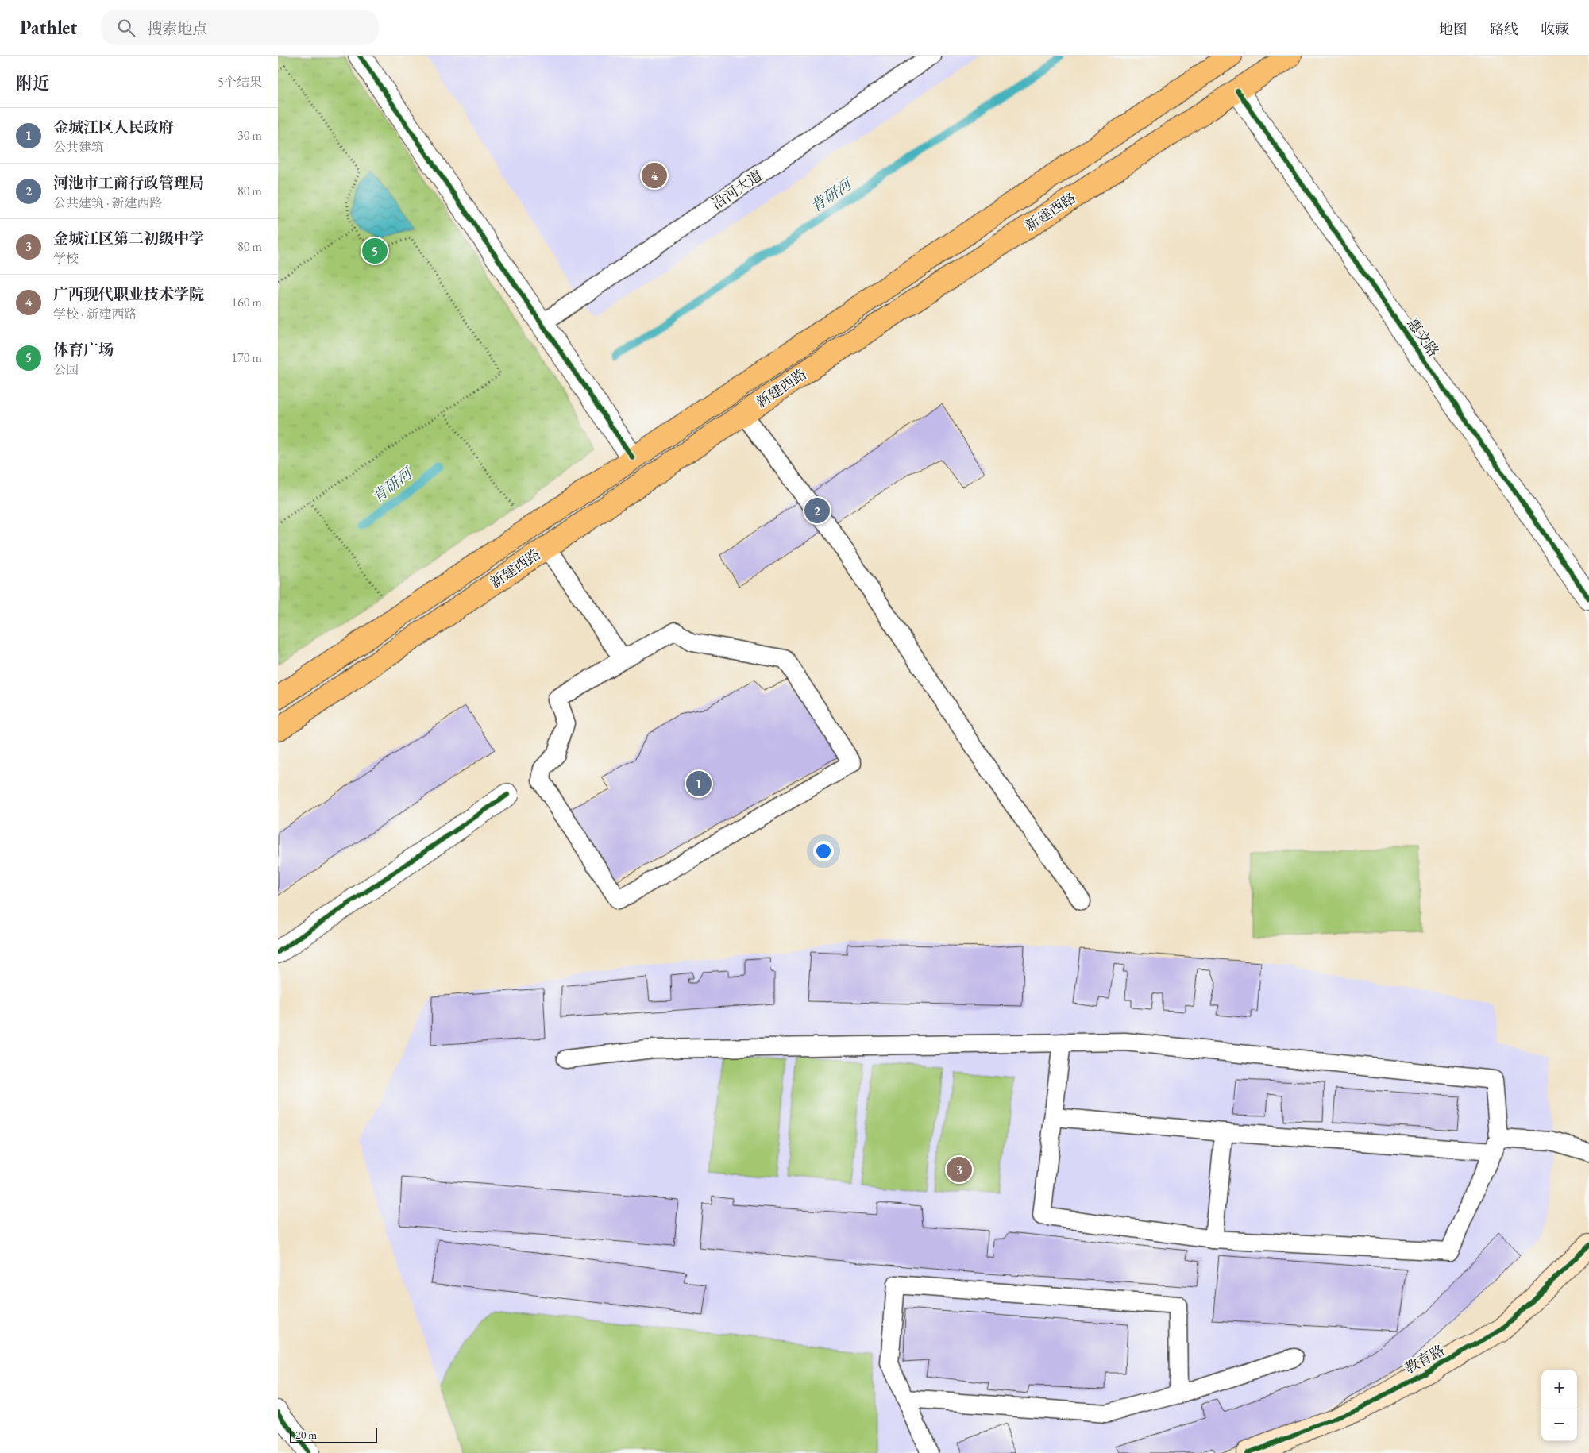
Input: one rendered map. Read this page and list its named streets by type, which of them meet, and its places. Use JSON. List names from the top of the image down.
{
  "streets": {
    "main road": ["新建西路"],
    "street": ["惠文路", "教育路"],
    "lane": ["沿河大道"]
  },
  "crossings": [
    ["新建西路", "惠文路"]
  ],
  "water": ["肯研河"],
  "scale_bar": "20 m",
  "page": {
    "header": "Pathlet",
    "search": "搜索地点",
    "nav": ["地图", "路线", "收藏"],
    "heading": ["附近", "5个结果"],
    "list": [
      {
        "mark": "1",
        "name": "金城江区人民政府",
        "note": "公共建筑",
        "value": "30 m"
      },
      {
        "mark": "2",
        "name": "河池市工商行政管理局",
        "note": "公共建筑 · 新建西路",
        "value": "80 m"
      },
      {
        "mark": "3",
        "name": "金城江区第二初级中学",
        "note": "学校",
        "value": "80 m"
      },
      {
        "mark": "4",
        "name": "广西现代职业技术学院",
        "note": "学校 · 新建西路",
        "value": "160 m"
      },
      {
        "mark": "5",
        "name": "体育广场",
        "note": "公园",
        "value": "170 m"
      }
    ],
    "pins": [
      "4",
      "5",
      "2",
      "1",
      "3"
    ],
    "map_buttons": ["+", "−"],
    "scale": "20 m"
  }
}
